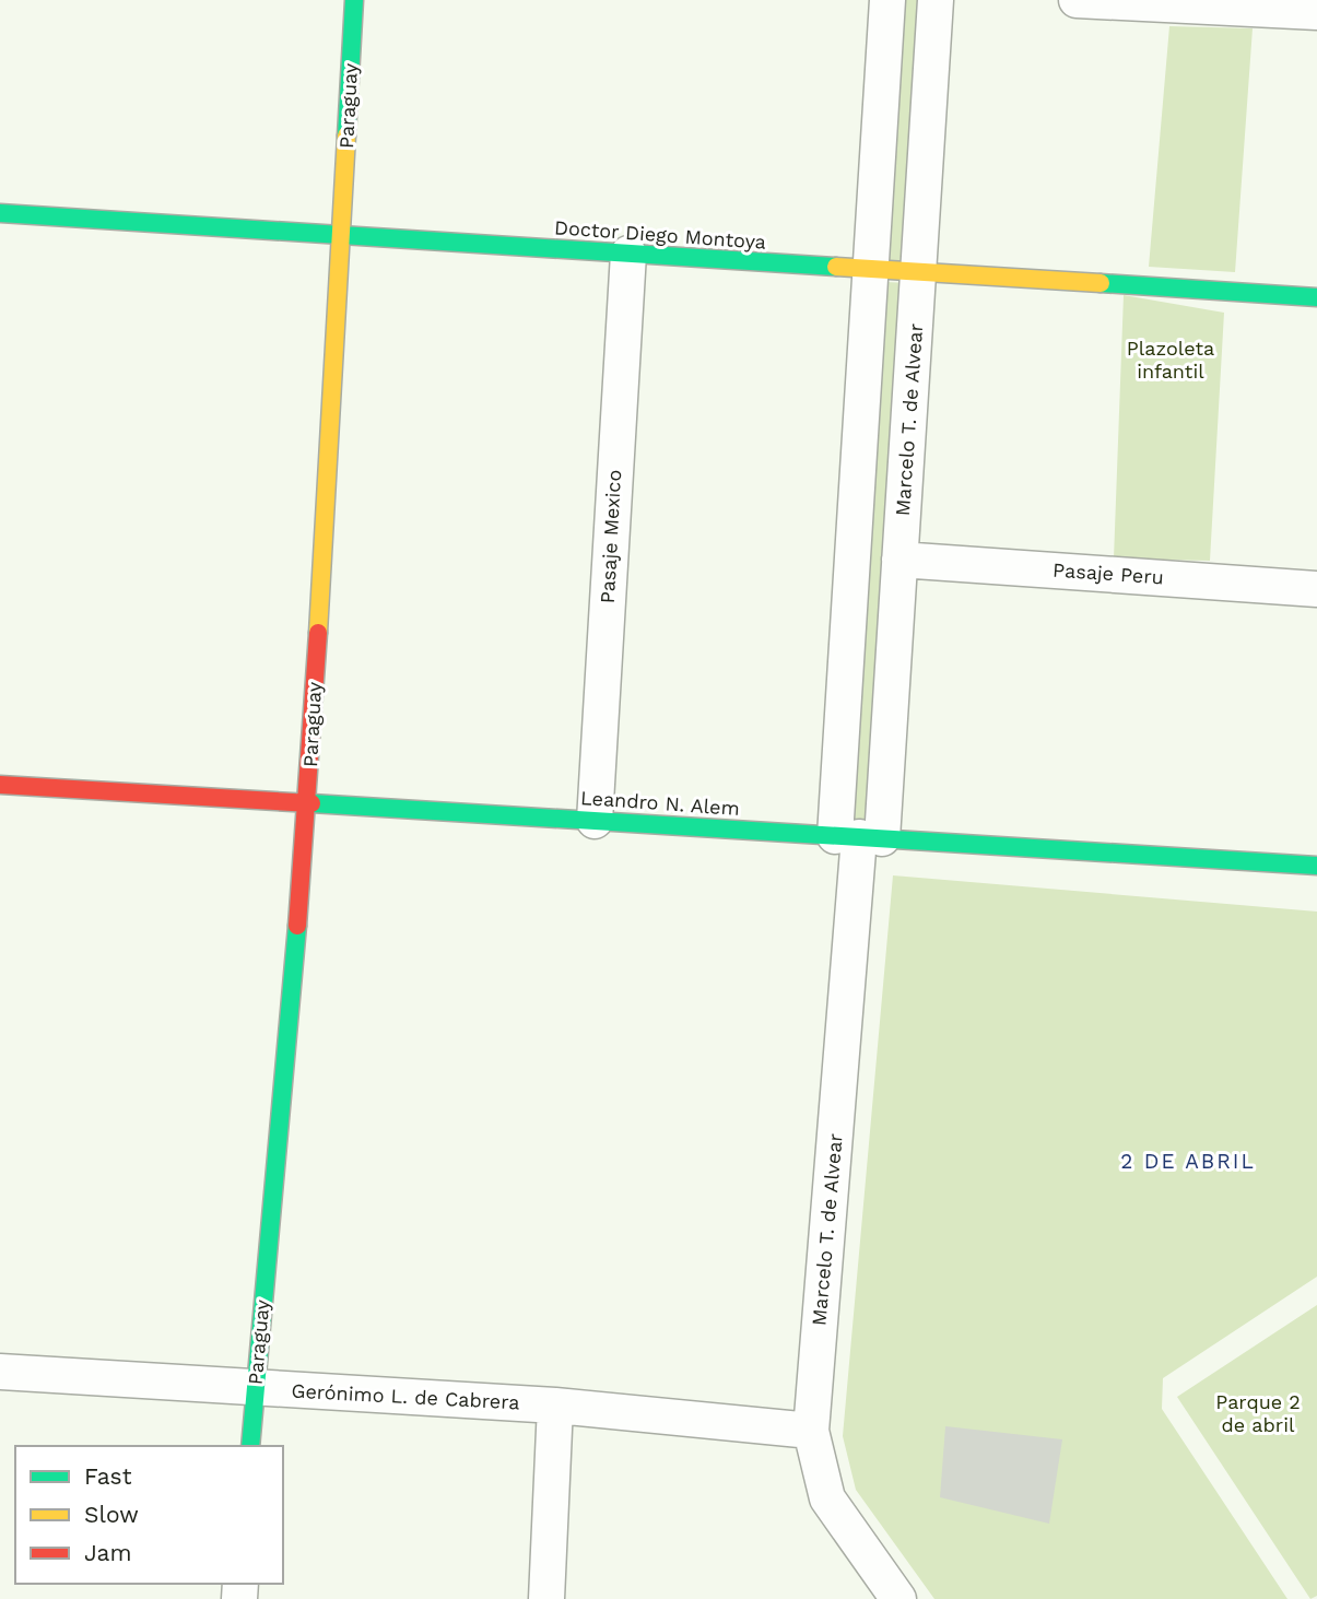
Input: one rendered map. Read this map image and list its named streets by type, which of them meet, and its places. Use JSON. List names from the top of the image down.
{
  "streets": {
    "street": [
      "Paraguay",
      "Doctor Diego Montoya",
      "Marcelo T. de Alvear",
      "Pasaje Mexico",
      "Pasaje Peru",
      "Leandro N. Alem",
      "Gerónimo L. de Cabrera"
    ]
  },
  "crossings": [
    ["Paraguay", "Doctor Diego Montoya"],
    ["Paraguay", "Leandro N. Alem"],
    ["Paraguay", "Gerónimo L. de Cabrera"],
    ["Doctor Diego Montoya", "Marcelo T. de Alvear"],
    ["Doctor Diego Montoya", "Pasaje Mexico"],
    ["Marcelo T. de Alvear", "Pasaje Peru"],
    ["Marcelo T. de Alvear", "Leandro N. Alem"],
    ["Marcelo T. de Alvear", "Gerónimo L. de Cabrera"],
    ["Pasaje Mexico", "Leandro N. Alem"]
  ],
  "districts": ["2 DE ABRIL"],
  "parks": ["Plazoleta infantil", "Parque 2 de abril"],
  "legend": ["Fast", "Slow", "Jam"]
}
